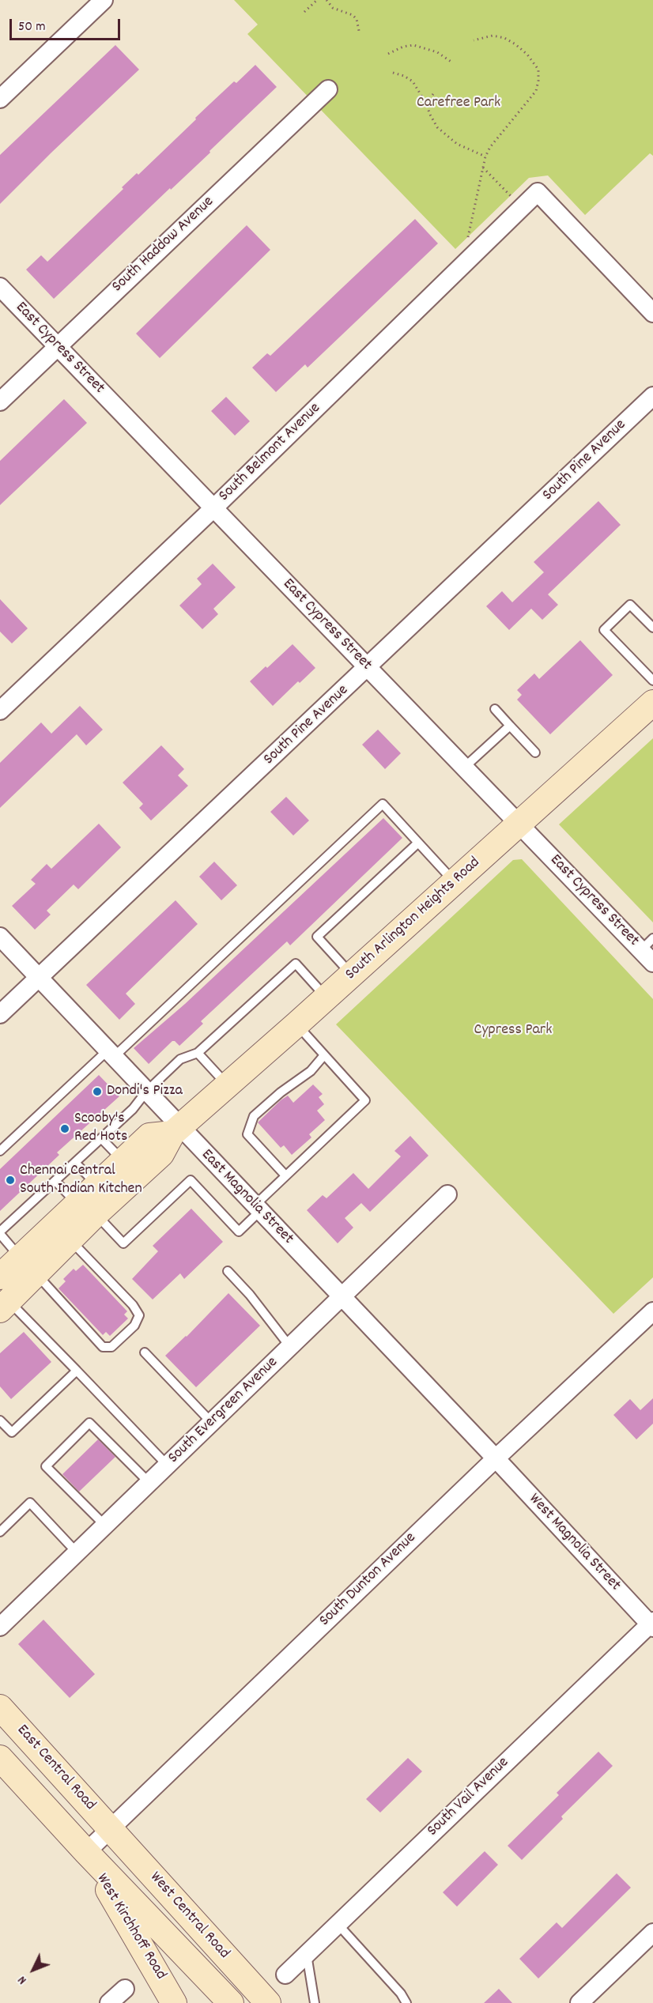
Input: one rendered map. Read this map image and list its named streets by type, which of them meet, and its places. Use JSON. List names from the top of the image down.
{
  "streets": {
    "main road": [
      "South Arlington Heights Road",
      "East Central Road",
      "West Central Road",
      "West Kirchhoff Road"
    ],
    "street": [
      "South Haddow Avenue",
      "East Cypress Street",
      "South Belmont Avenue",
      "South Pine Avenue",
      "East Magnolia Street",
      "South Evergreen Avenue",
      "West Magnolia Street",
      "South Dunton Avenue",
      "South Vail Avenue"
    ]
  },
  "crossings": [
    ["South Haddow Avenue", "East Cypress Street"],
    ["East Cypress Street", "South Belmont Avenue"],
    ["East Cypress Street", "South Pine Avenue"],
    ["East Cypress Street", "South Arlington Heights Road"],
    ["South Pine Avenue", "East Magnolia Street"],
    ["South Arlington Heights Road", "East Magnolia Street"],
    ["East Magnolia Street", "South Evergreen Avenue"],
    ["East Magnolia Street", "West Magnolia Street"],
    ["East Magnolia Street", "South Dunton Avenue"],
    ["West Magnolia Street", "South Dunton Avenue"],
    ["West Magnolia Street", "South Vail Avenue"],
    ["South Dunton Avenue", "East Central Road"],
    ["South Dunton Avenue", "West Central Road"],
    ["South Dunton Avenue", "West Kirchhoff Road"],
    ["East Central Road", "West Central Road"],
    ["West Central Road", "West Kirchhoff Road"]
  ],
  "parks": ["Carefree Park", "Cypress Park"],
  "places": ["Dondi's Pizza", "Scooby's Red Hots", "Chennai Central South Indian Kitchen"],
  "scale_bar": "50 m",
  "north": "bottom left"
}
